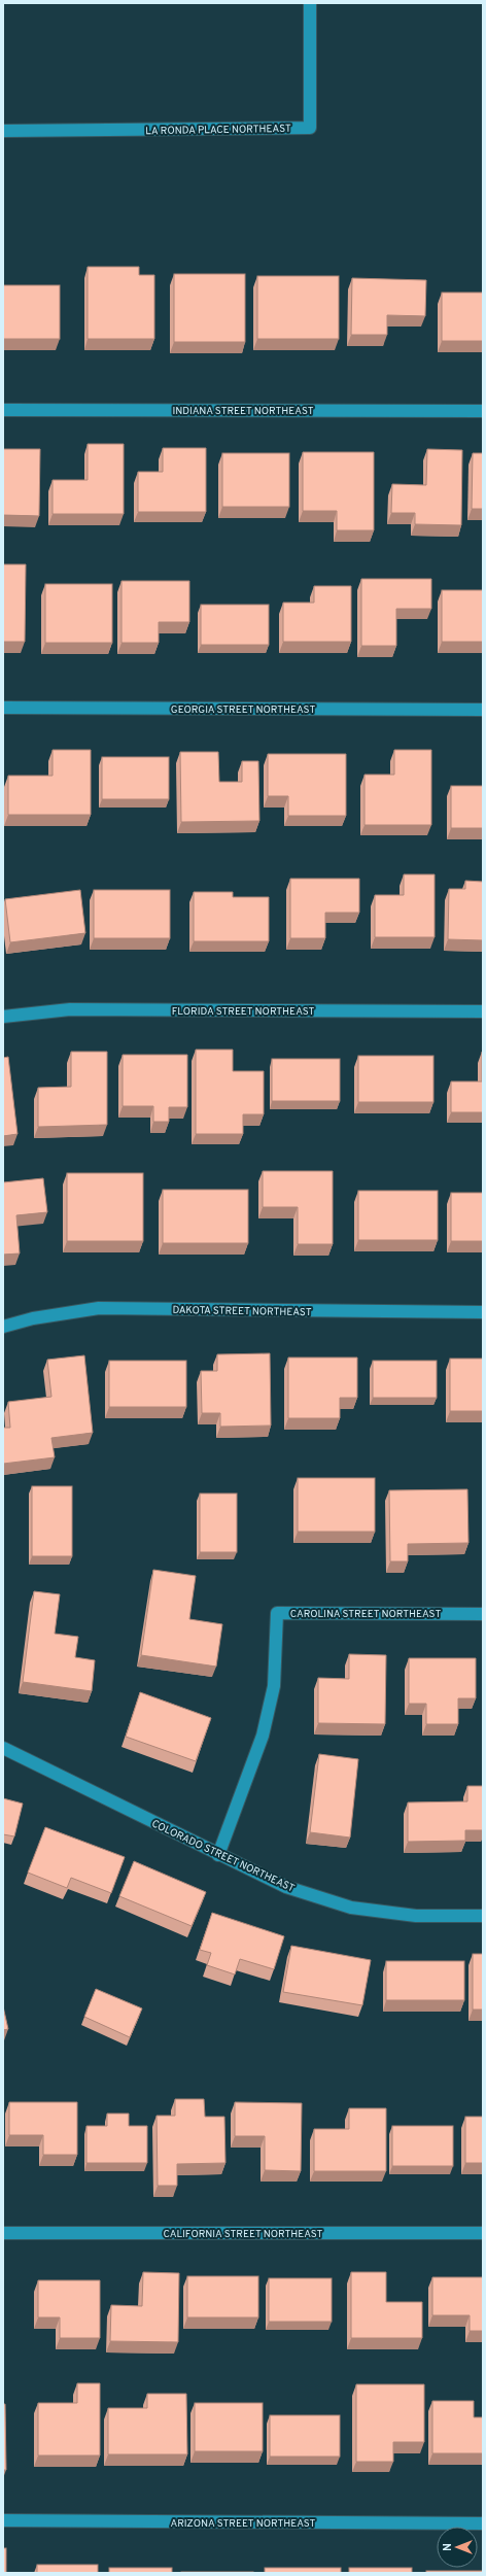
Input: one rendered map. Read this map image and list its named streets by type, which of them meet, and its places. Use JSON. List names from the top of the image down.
{
  "streets": {
    "street": [
      "LA RONDA PLACE NORTHEAST",
      "INDIANA STREET NORTHEAST",
      "GEORGIA STREET NORTHEAST",
      "FLORIDA STREET NORTHEAST",
      "DAKOTA STREET NORTHEAST",
      "CAROLINA STREET NORTHEAST",
      "COLORADO STREET NORTHEAST",
      "CALIFORNIA STREET NORTHEAST",
      "ARIZONA STREET NORTHEAST"
    ]
  },
  "crossings": [
    ["CAROLINA STREET NORTHEAST", "COLORADO STREET NORTHEAST"]
  ],
  "north": "left"
}
